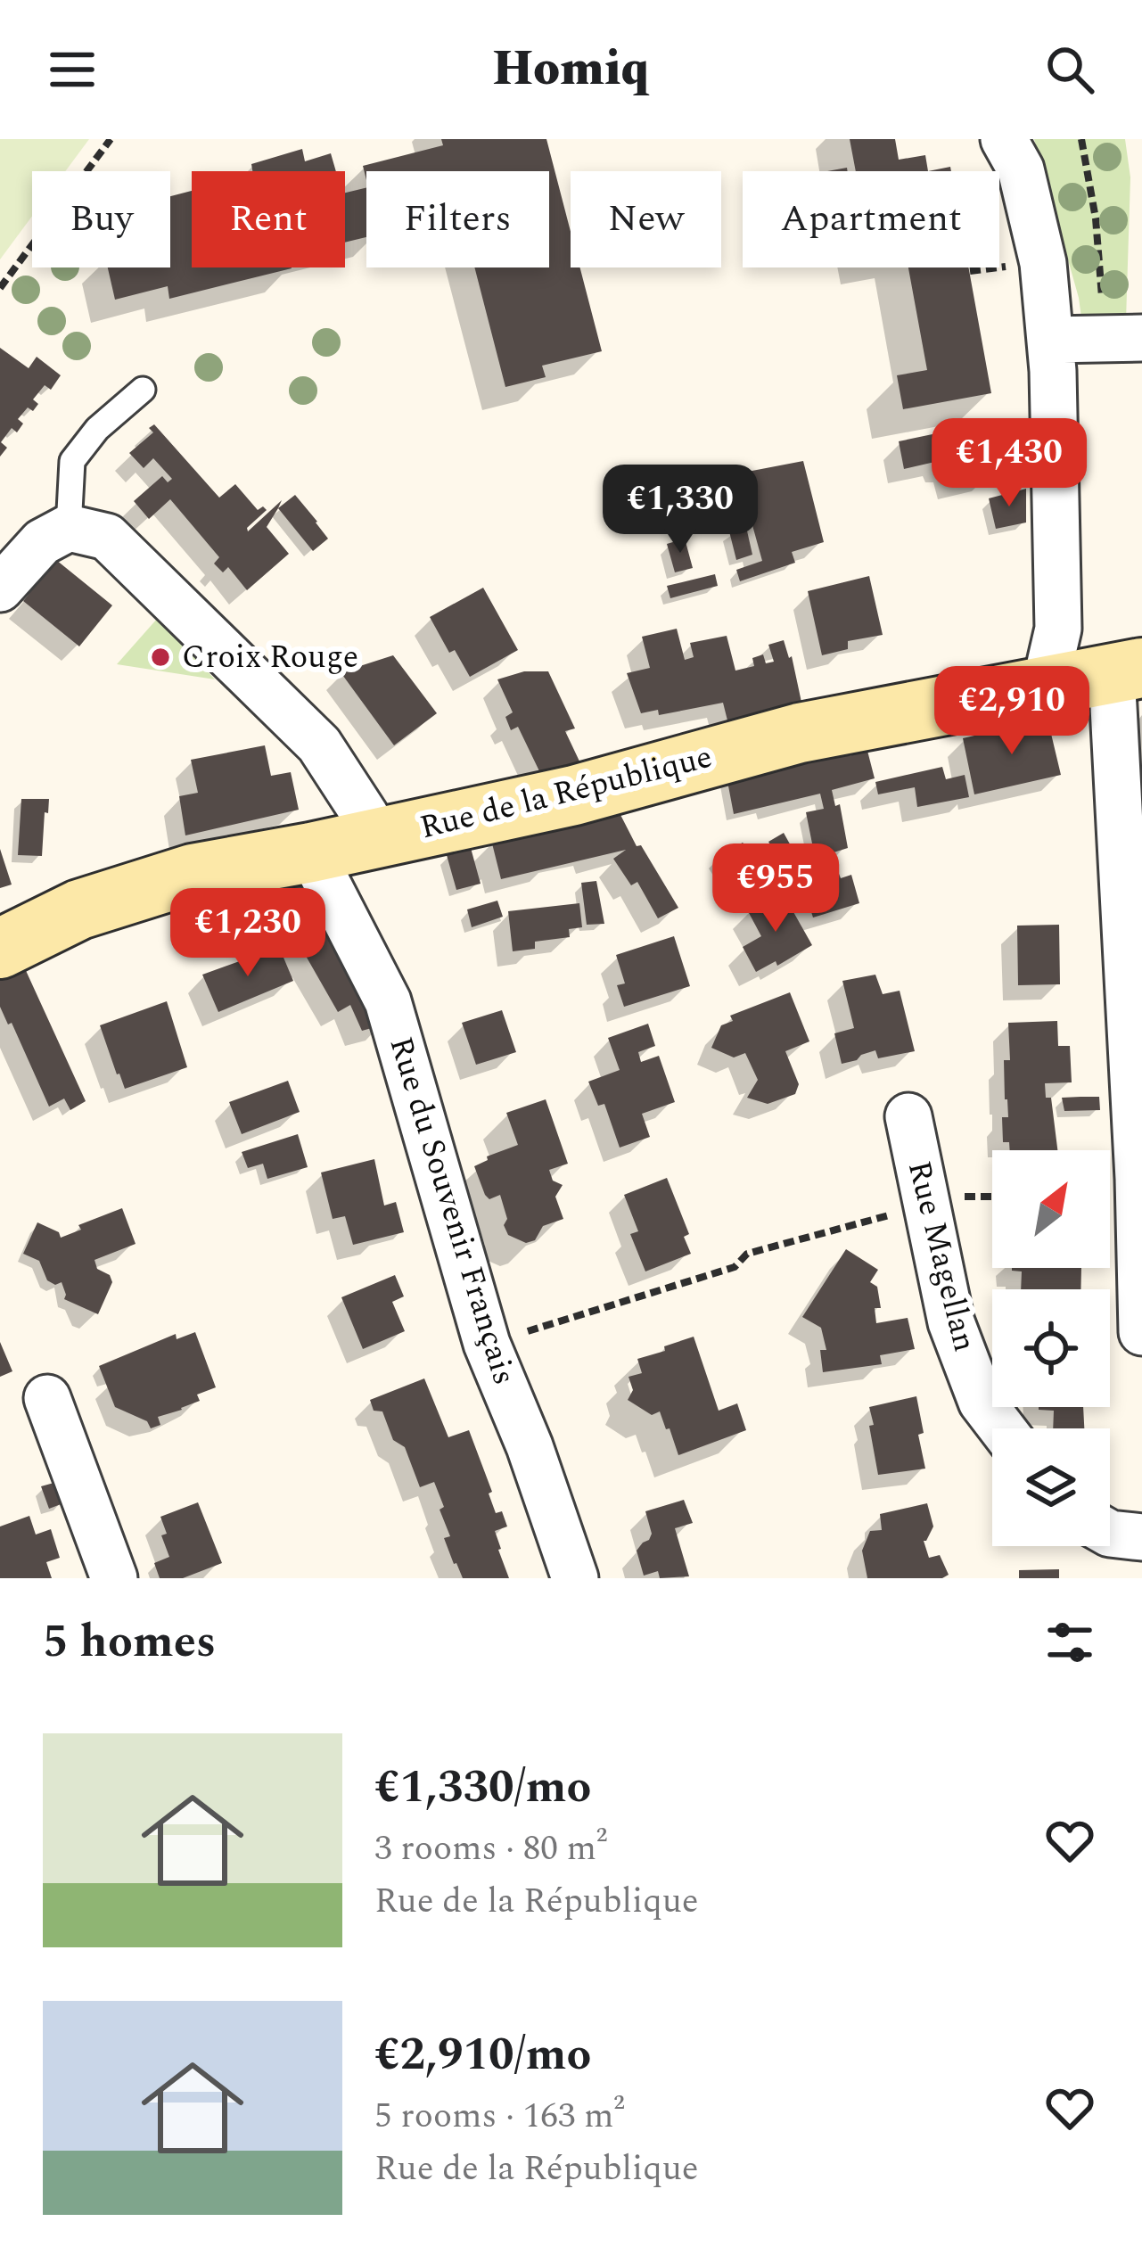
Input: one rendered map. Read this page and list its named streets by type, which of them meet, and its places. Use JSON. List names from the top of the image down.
{
  "streets": {
    "street": ["Rue de la République", "Rue du Souvenir Français", "Rue Magellan"]
  },
  "crossings": [
    ["Rue de la République", "Rue du Souvenir Français"]
  ],
  "places": ["Croix Rouge"],
  "north": "top right",
  "page": {
    "header": "Homiq",
    "chip": [
      "Buy",
      "Rent",
      "Filters",
      "New",
      "Apartment"
    ],
    "price": [
      "€1,430",
      "€1,330",
      "€2,910",
      "€955",
      "€1,230"
    ],
    "heading": "5 homes",
    "list": [
      {
        "name": "€1,330/mo",
        "note": "3 rooms · 80 m² · Rue de la République"
      },
      {
        "name": "€2,910/mo",
        "note": "5 rooms · 163 m² · Rue de la République"
      }
    ]
  }
}
